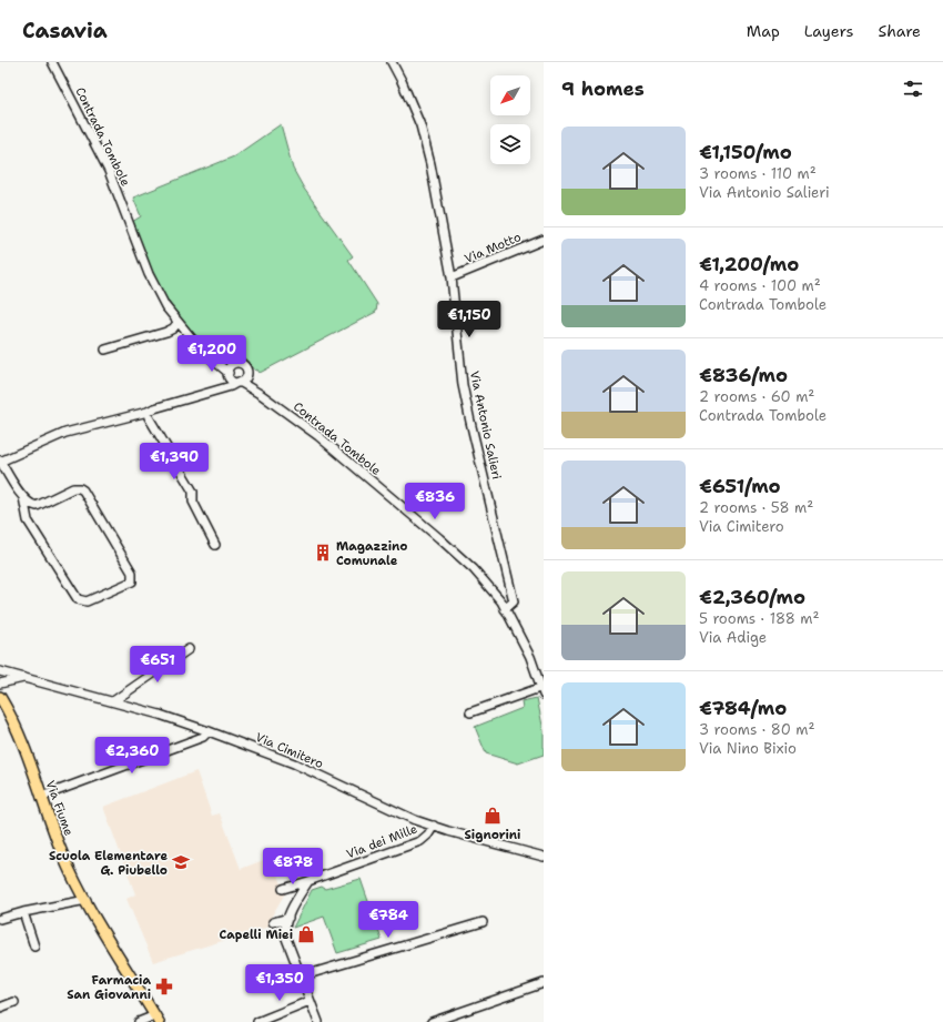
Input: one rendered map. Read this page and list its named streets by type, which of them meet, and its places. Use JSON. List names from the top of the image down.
{
  "streets": {
    "main road": ["Via Fiume"],
    "street": [
      "Contrada Tombole",
      "Via Motto",
      "Via Antonio Salieri",
      "Via Cimitero",
      "Via dei Mille"
    ]
  },
  "crossings": [
    ["Contrada Tombole", "Via Antonio Salieri"],
    ["Via Motto", "Via Antonio Salieri"],
    ["Via Cimitero", "Via dei Mille"]
  ],
  "places": {
    "building": ["Magazzino Comunale"],
    "shop": ["Signorini", "Capelli Miei"],
    "school or university": ["Scuola Elementare G. Piubello"],
    "pharmacy": ["Farmacia San Giovanni"]
  },
  "north": "bottom left",
  "page": {
    "header": "Casavia",
    "nav": ["Map", "Layers", "Share"],
    "heading": "9 homes",
    "list": [
      {
        "name": "€1,150/mo",
        "note": "3 rooms · 110 m² · Via Antonio Salieri"
      },
      {
        "name": "€1,200/mo",
        "note": "4 rooms · 100 m² · Contrada Tombole"
      },
      {
        "name": "€836/mo",
        "note": "2 rooms · 60 m² · Contrada Tombole"
      },
      {
        "name": "€651/mo",
        "note": "2 rooms · 58 m² · Via Cimitero"
      },
      {
        "name": "€2,360/mo",
        "note": "5 rooms · 188 m² · Via Adige"
      },
      {
        "name": "€784/mo",
        "note": "3 rooms · 80 m² · Via Nino Bixio"
      }
    ],
    "price": [
      "€1,150",
      "€1,200",
      "€1,390",
      "€836",
      "€651",
      "€2,360",
      "€878",
      "€784",
      "€1,350"
    ]
  }
}
